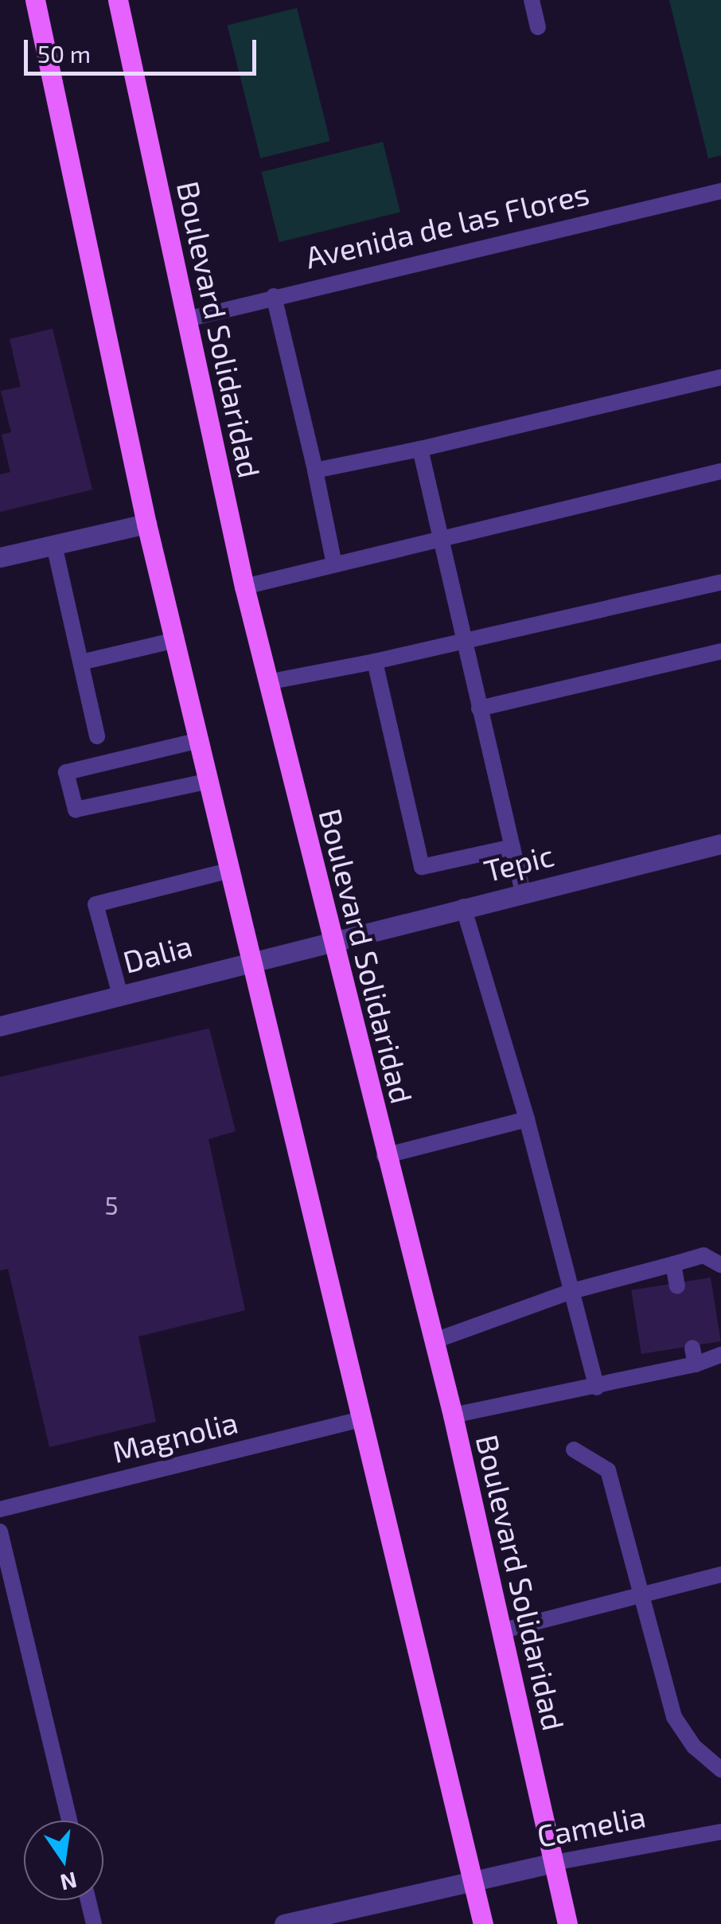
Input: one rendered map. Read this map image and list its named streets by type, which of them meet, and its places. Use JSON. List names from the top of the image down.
{
  "streets": {
    "main road": ["Boulevard Solidaridad"],
    "street": ["Tepic", "Dalia", "Camelia"],
    "lane": ["Avenida de las Flores", "Magnolia"]
  },
  "crossings": [
    ["Avenida de las Flores", "Boulevard Solidaridad"],
    ["Boulevard Solidaridad", "Tepic"],
    ["Boulevard Solidaridad", "Dalia"],
    ["Boulevard Solidaridad", "Camelia"],
    ["Tepic", "Dalia"]
  ],
  "house_numbers": ["5"],
  "scale_bar": "50 m",
  "north": "bottom"
}
